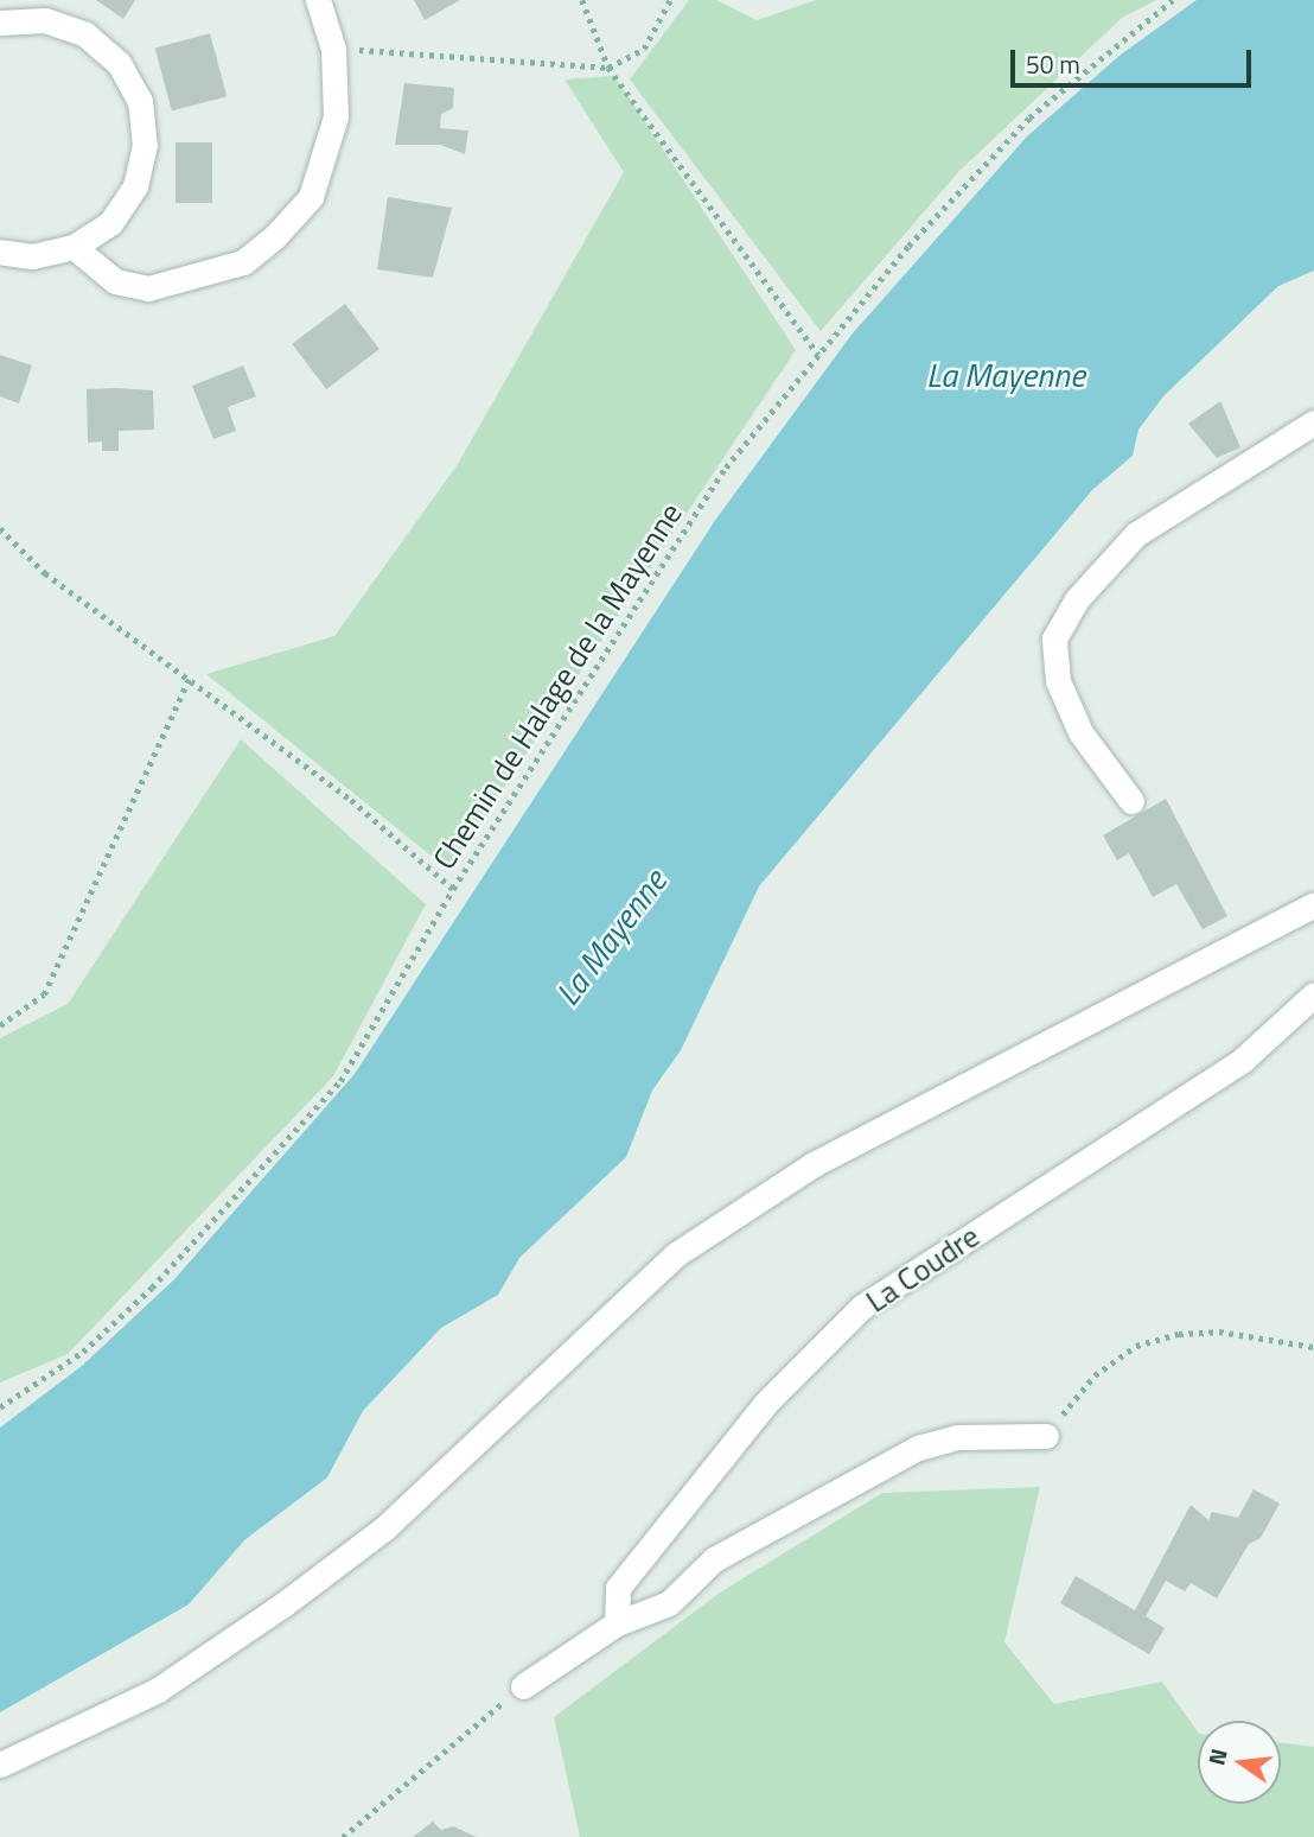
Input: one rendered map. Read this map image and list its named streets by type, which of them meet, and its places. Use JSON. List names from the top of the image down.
{
  "streets": {
    "street": ["La Coudre"],
    "path": ["Chemin de Halage de la Mayenne"]
  },
  "water": ["La Mayenne"],
  "scale_bar": "50 m",
  "north": "left"
}
